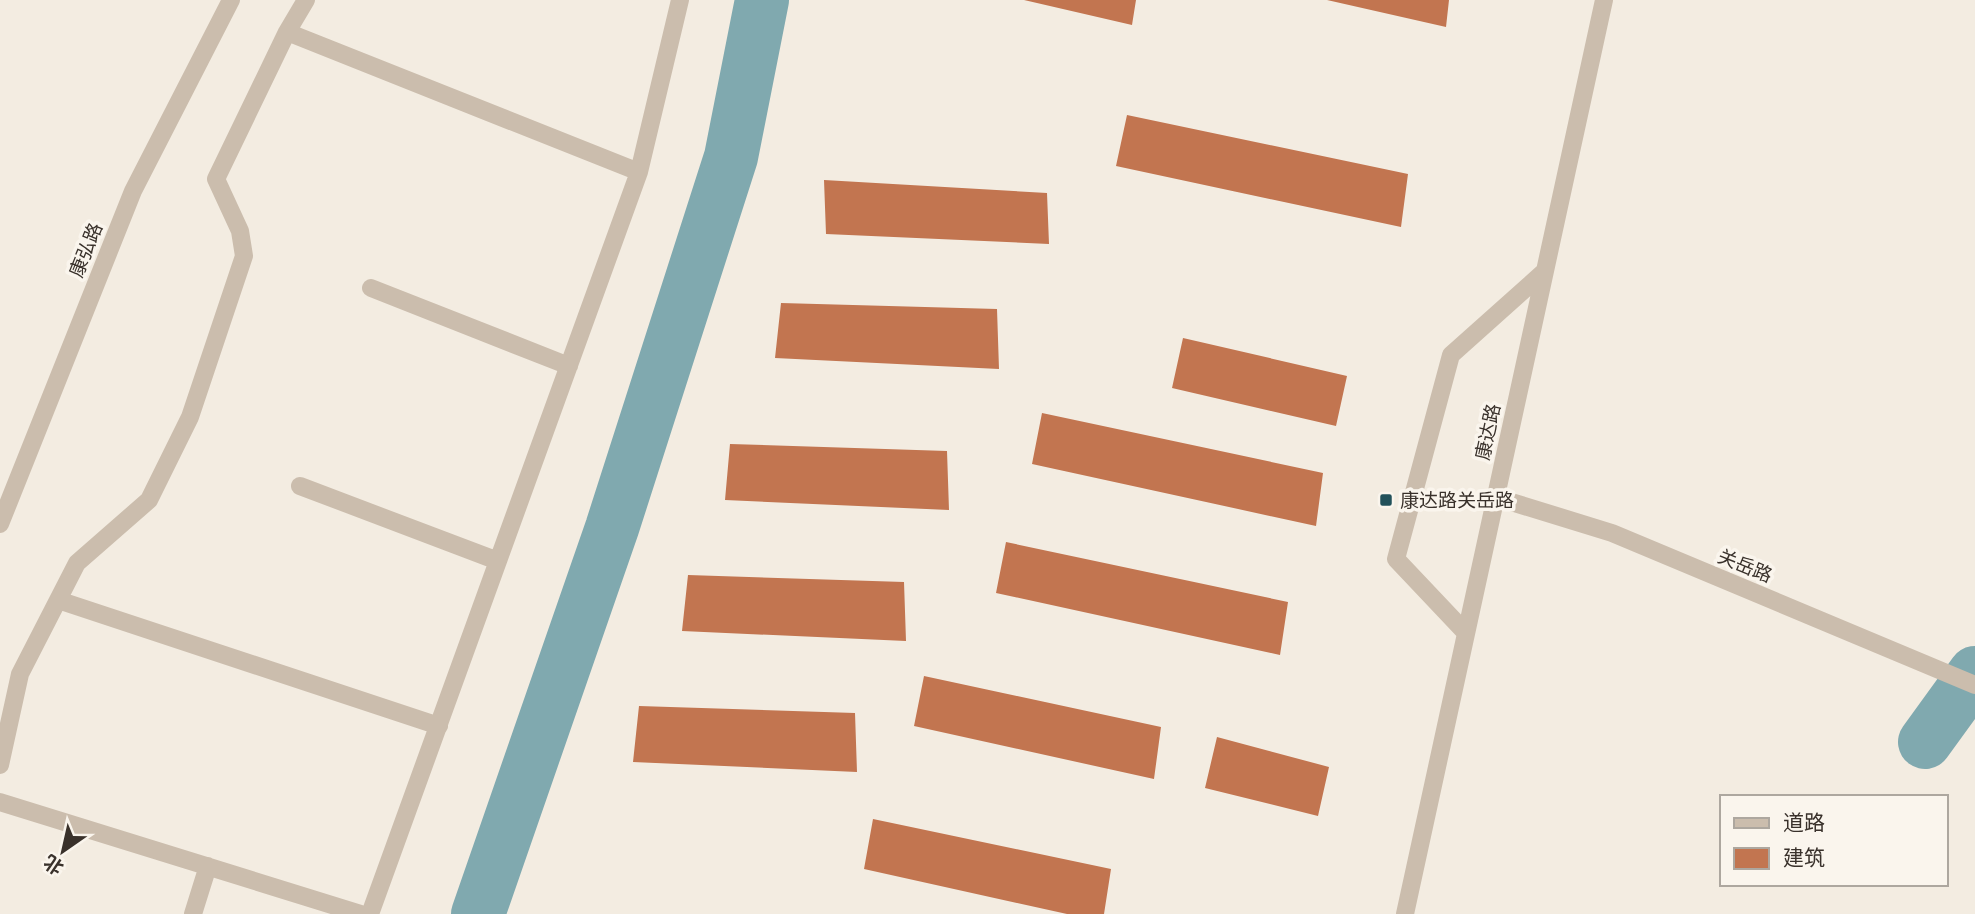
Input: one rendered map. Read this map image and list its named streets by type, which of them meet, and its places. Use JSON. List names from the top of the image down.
{
  "streets": {
    "street": ["康弘路", "康达路", "关岳路"]
  },
  "crossings": [
    ["康达路", "关岳路"]
  ],
  "places": {
    "transit": ["康达路关岳路"]
  },
  "legend": ["道路", "建筑"],
  "north": "bottom left"
}
